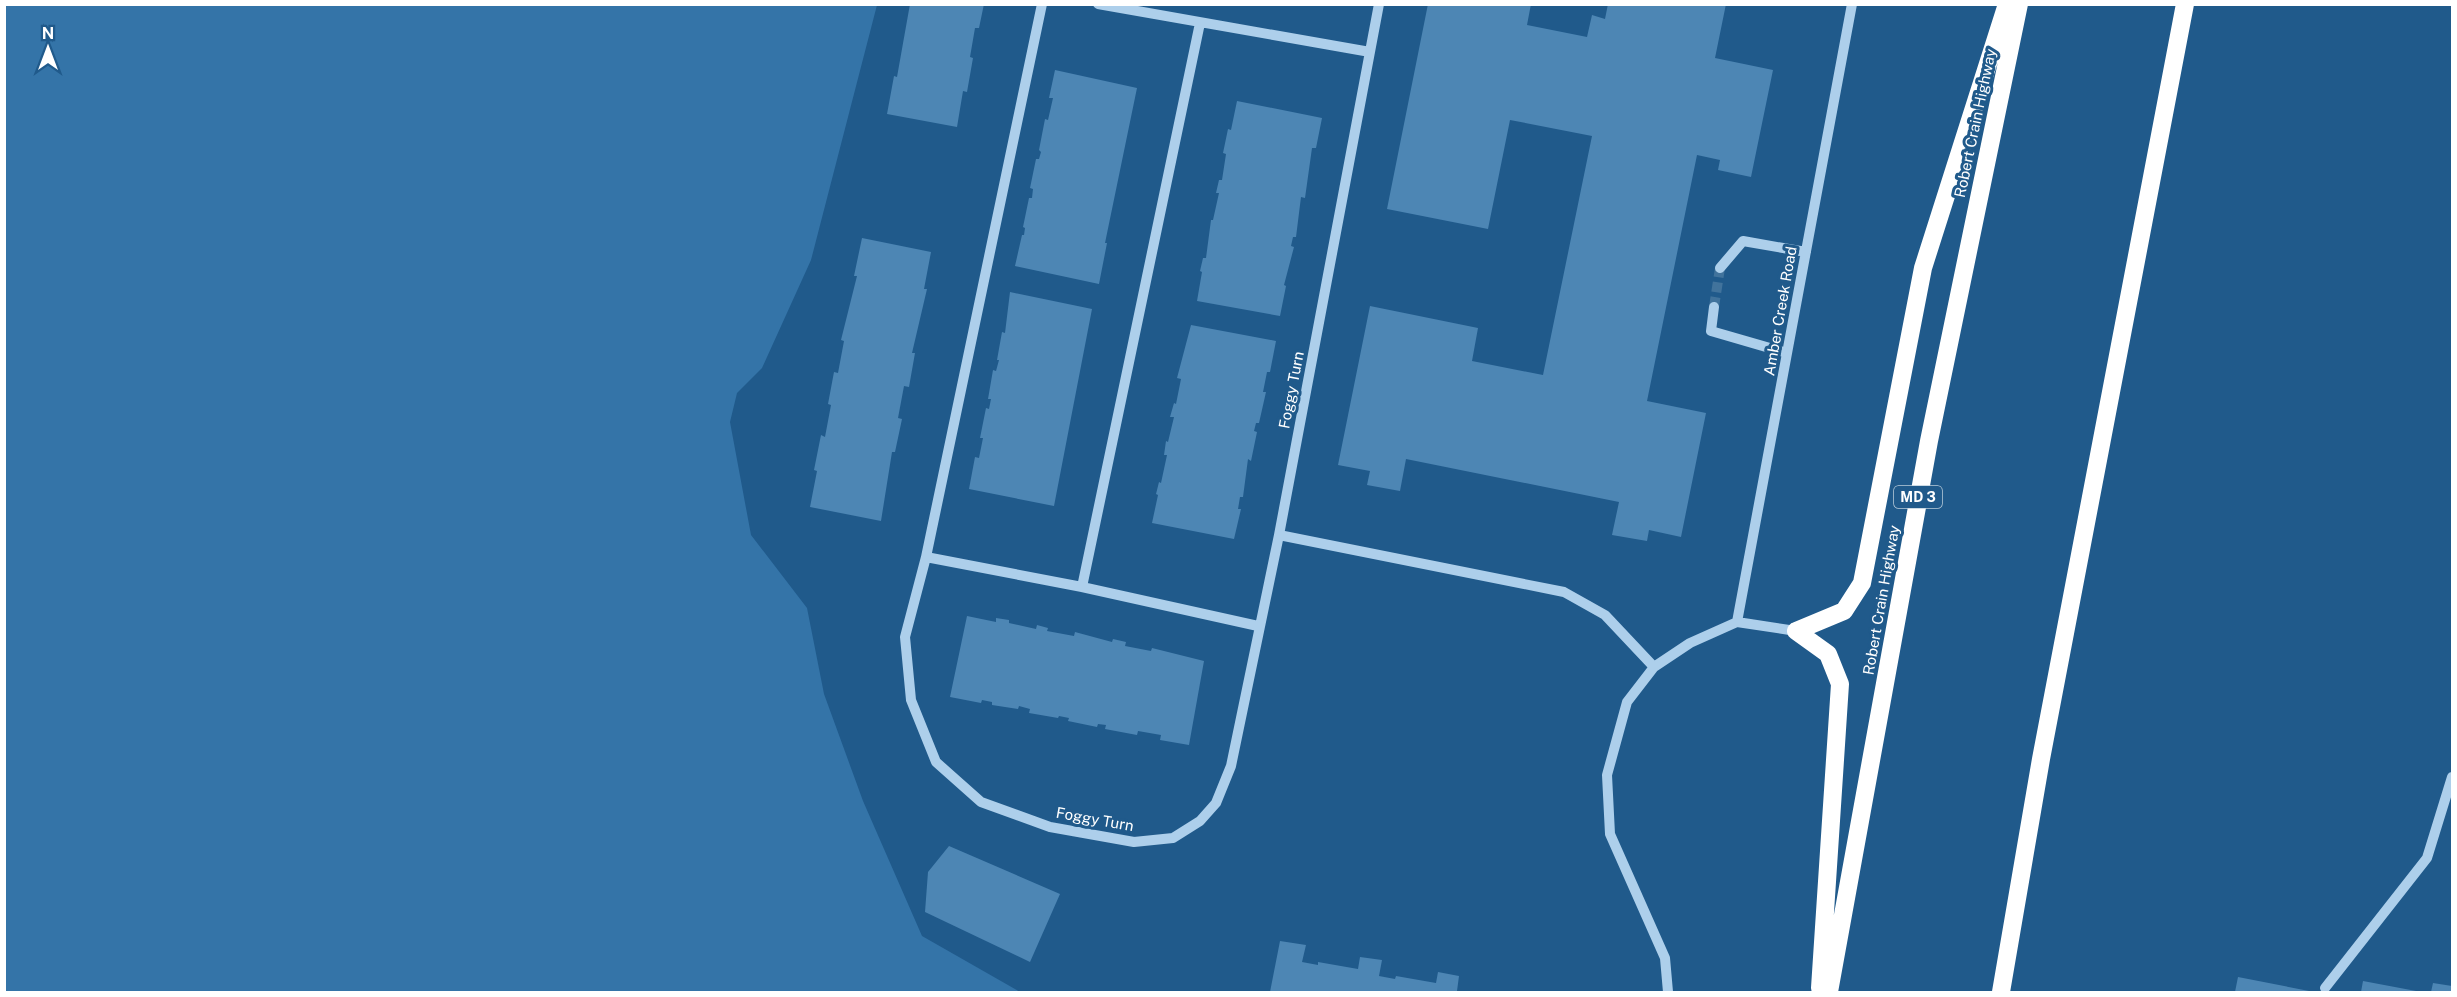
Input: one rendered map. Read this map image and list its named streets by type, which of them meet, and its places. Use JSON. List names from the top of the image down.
{
  "streets": {
    "highway": ["Robert Crain Highway", "MD 3"],
    "street": ["Amber Creek Road", "Foggy Turn"]
  },
  "north": "top"
}
